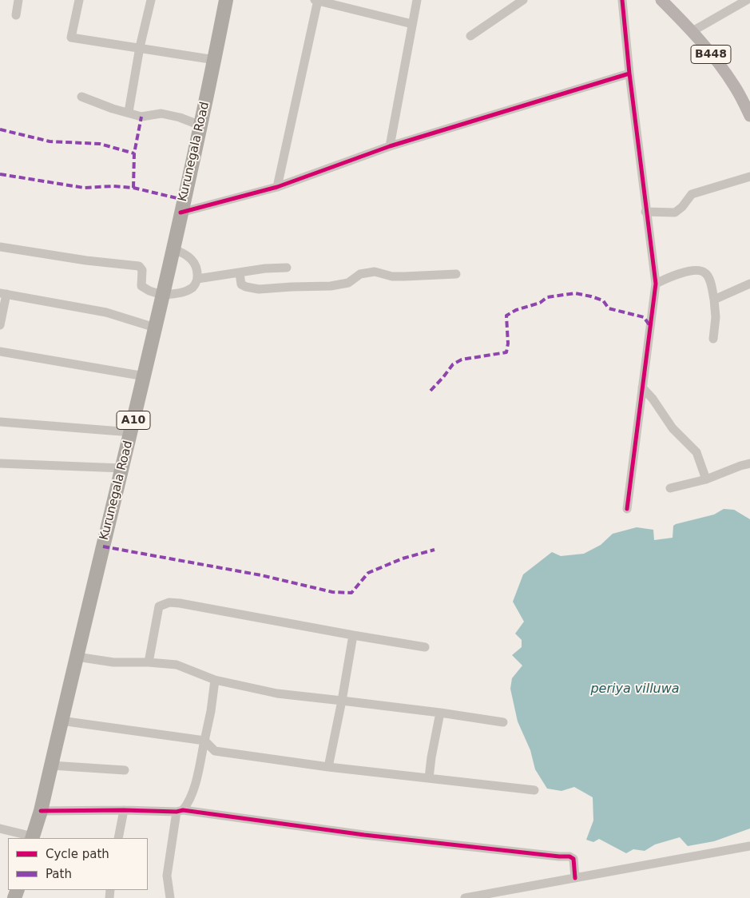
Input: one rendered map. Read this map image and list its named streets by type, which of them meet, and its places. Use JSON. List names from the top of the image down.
{
  "streets": {
    "highway": ["Kurunegala Road", "A10"],
    "main road": ["B448"]
  },
  "water": ["periya villuwa"],
  "legend": ["Cycle path", "Path"]
}
